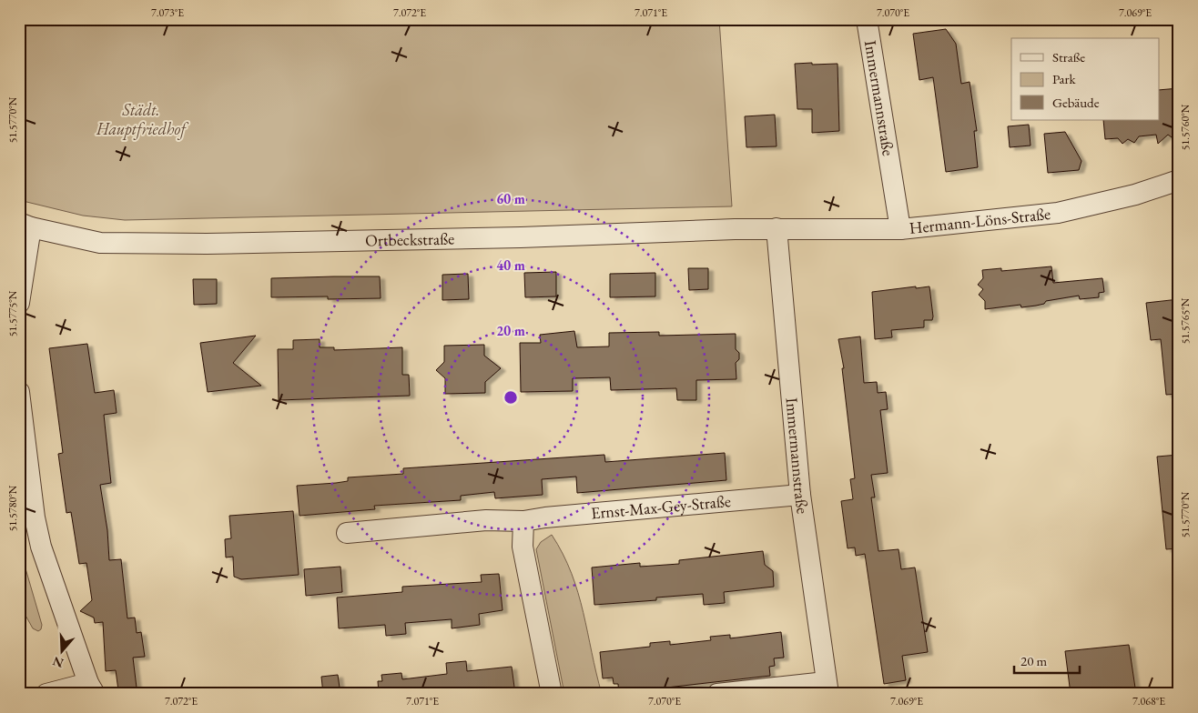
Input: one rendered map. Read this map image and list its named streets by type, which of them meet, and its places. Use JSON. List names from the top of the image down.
{
  "streets": {
    "street": [
      "Immermannstraße",
      "Hermann-Löns-Straße",
      "Ortbeckstraße",
      "Ernst-Max-Gey-Straße"
    ]
  },
  "crossings": [
    ["Immermannstraße", "Hermann-Löns-Straße"],
    ["Immermannstraße", "Ortbeckstraße"],
    ["Immermannstraße", "Ernst-Max-Gey-Straße"],
    ["Hermann-Löns-Straße", "Ortbeckstraße"]
  ],
  "parks": ["Städt. Hauptfriedhof"],
  "legend": ["Straße", "Park", "Gebäude"],
  "scale_bar": "20 m",
  "north": "bottom",
  "coordinates": [
    "7.073°E",
    "7.072°E",
    "7.071°E",
    "7.070°E",
    "7.069°E",
    "51.5770°N",
    "51.5760°N",
    "51.5775°N",
    "51.5765°N",
    "51.5780°N",
    "7.068°E"
  ],
  "rings": ["60 m", "40 m", "20 m"]
}
